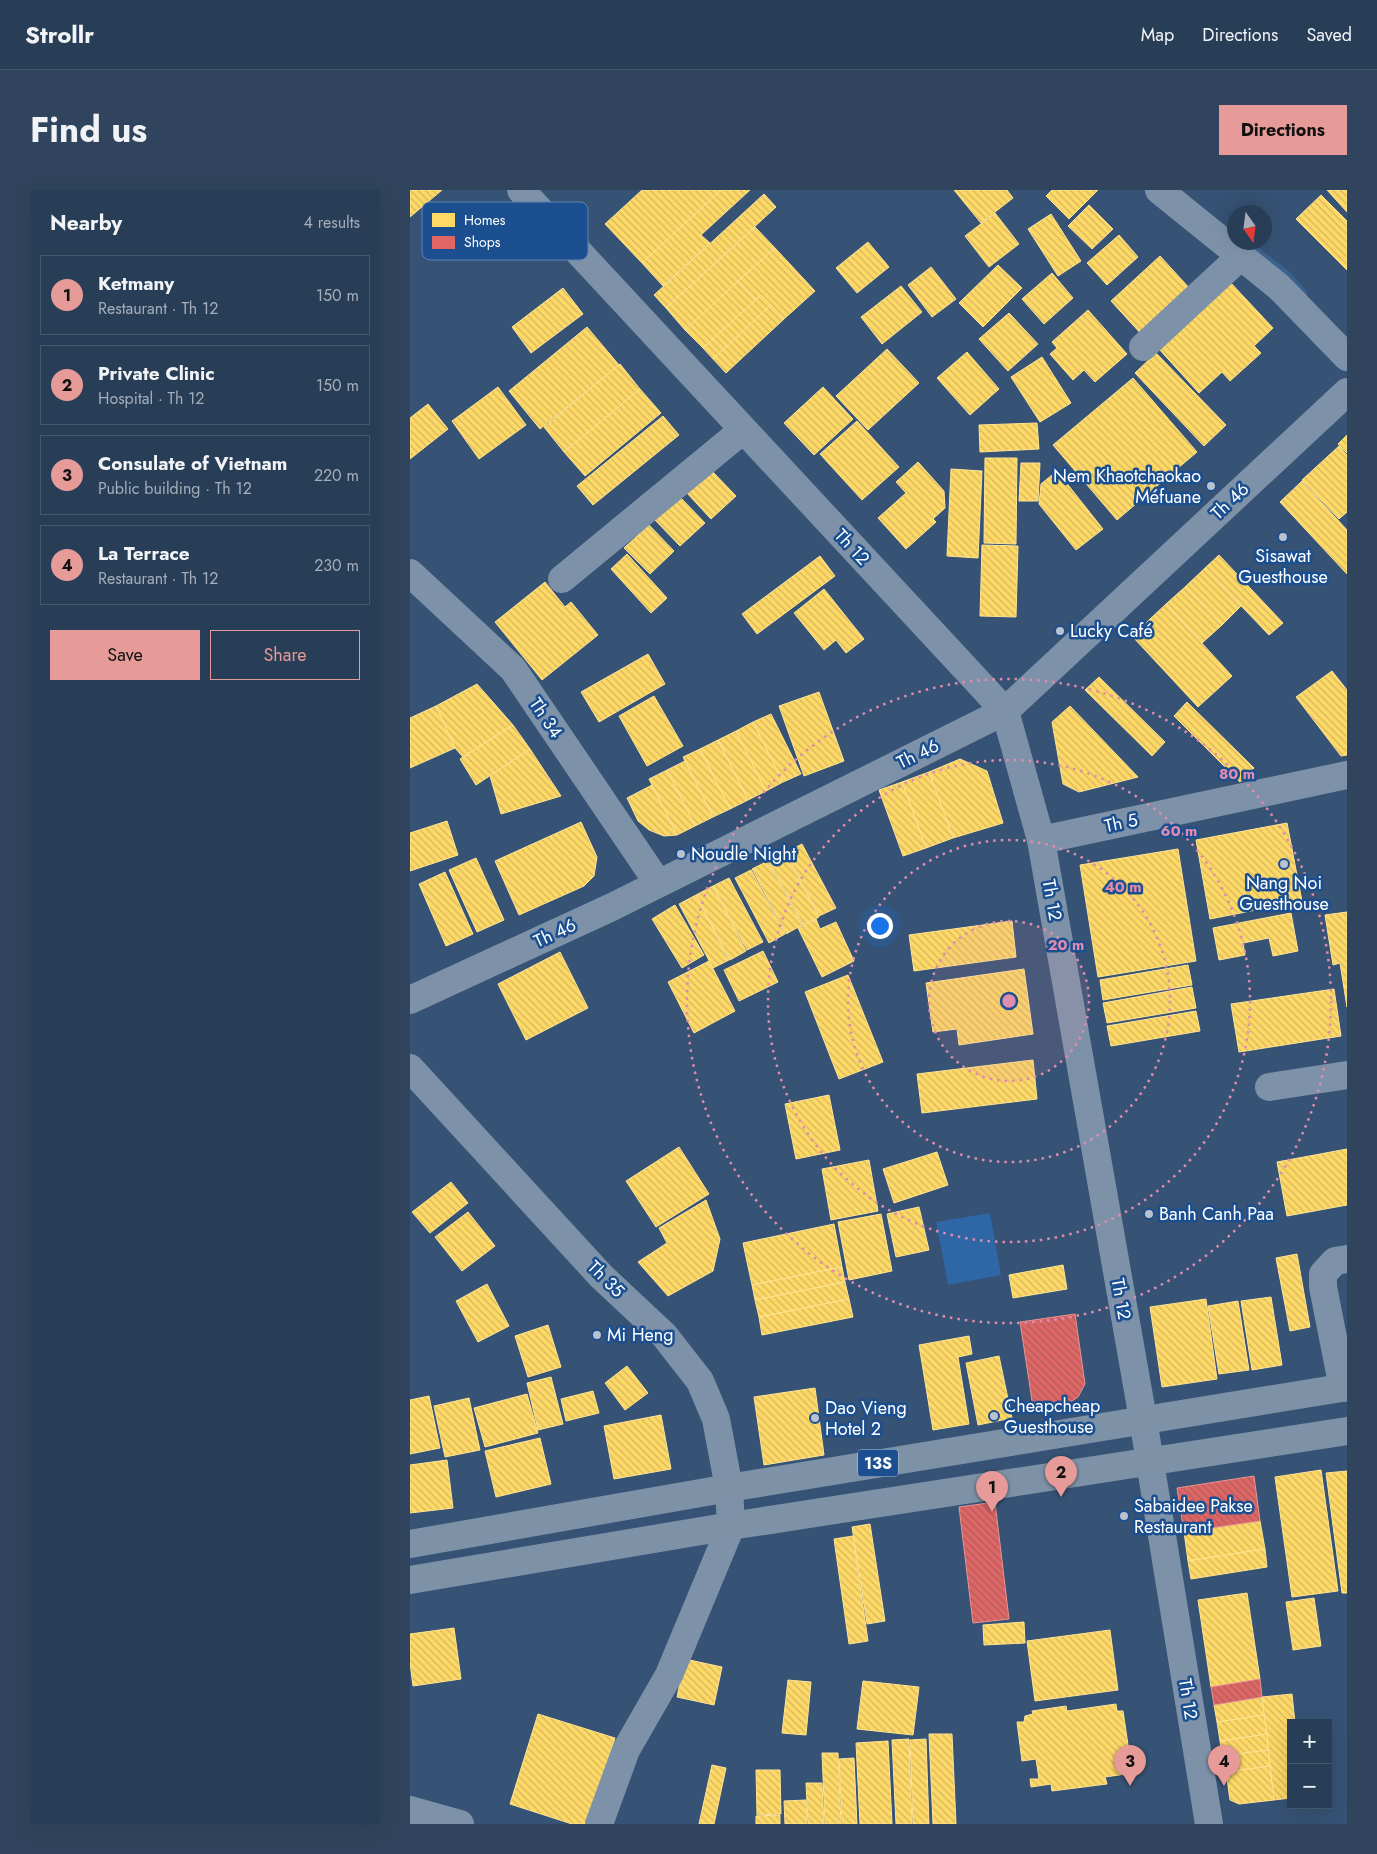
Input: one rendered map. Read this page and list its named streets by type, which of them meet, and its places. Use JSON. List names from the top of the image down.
{
  "streets": {
    "highway": ["13S"],
    "street": [
      "Th 46",
      "Th 12",
      "Th 34",
      "Th 5",
      "Th 35"
    ]
  },
  "crossings": [
    ["Th 46", "Th 12"],
    ["Th 46", "Th 34"],
    ["Th 12", "Th 5"],
    ["Th 12", "13S"],
    ["Th 35", "13S"]
  ],
  "places": [
    "Nem Khaotchaokao Méfuane",
    "Sisawat Guesthouse",
    "Lucky Café",
    "Noudle Night",
    "Nang Noi Guesthouse",
    "Banh Canh Paa",
    "Mi Heng",
    "Cheapcheap Guesthouse",
    "Dao Vieng Hotel 2",
    "Sabaidee Pakse Restaurant"
  ],
  "legend": ["Homes", "Shops"],
  "north": "bottom",
  "page": {
    "header": "Strollr",
    "nav": ["Map", "Directions", "Saved"],
    "title": "Find us",
    "buttons": [
      "Directions",
      ["Save", "Share"]
    ],
    "heading": ["Nearby", "4 results"],
    "list": [
      {
        "mark": "1",
        "name": "Ketmany",
        "note": "Restaurant · Th 12",
        "value": "150 m"
      },
      {
        "mark": "2",
        "name": "Private Clinic",
        "note": "Hospital · Th 12",
        "value": "150 m"
      },
      {
        "mark": "3",
        "name": "Consulate of Vietnam",
        "note": "Public building · Th 12",
        "value": "220 m"
      },
      {
        "mark": "4",
        "name": "La Terrace",
        "note": "Restaurant · Th 12",
        "value": "230 m"
      }
    ],
    "pins": [
      "2",
      "1",
      "3",
      "4"
    ],
    "map_buttons": ["+", "−"]
  },
  "rings": [
    "80 m",
    "60 m",
    "40 m",
    "20 m"
  ]
}
